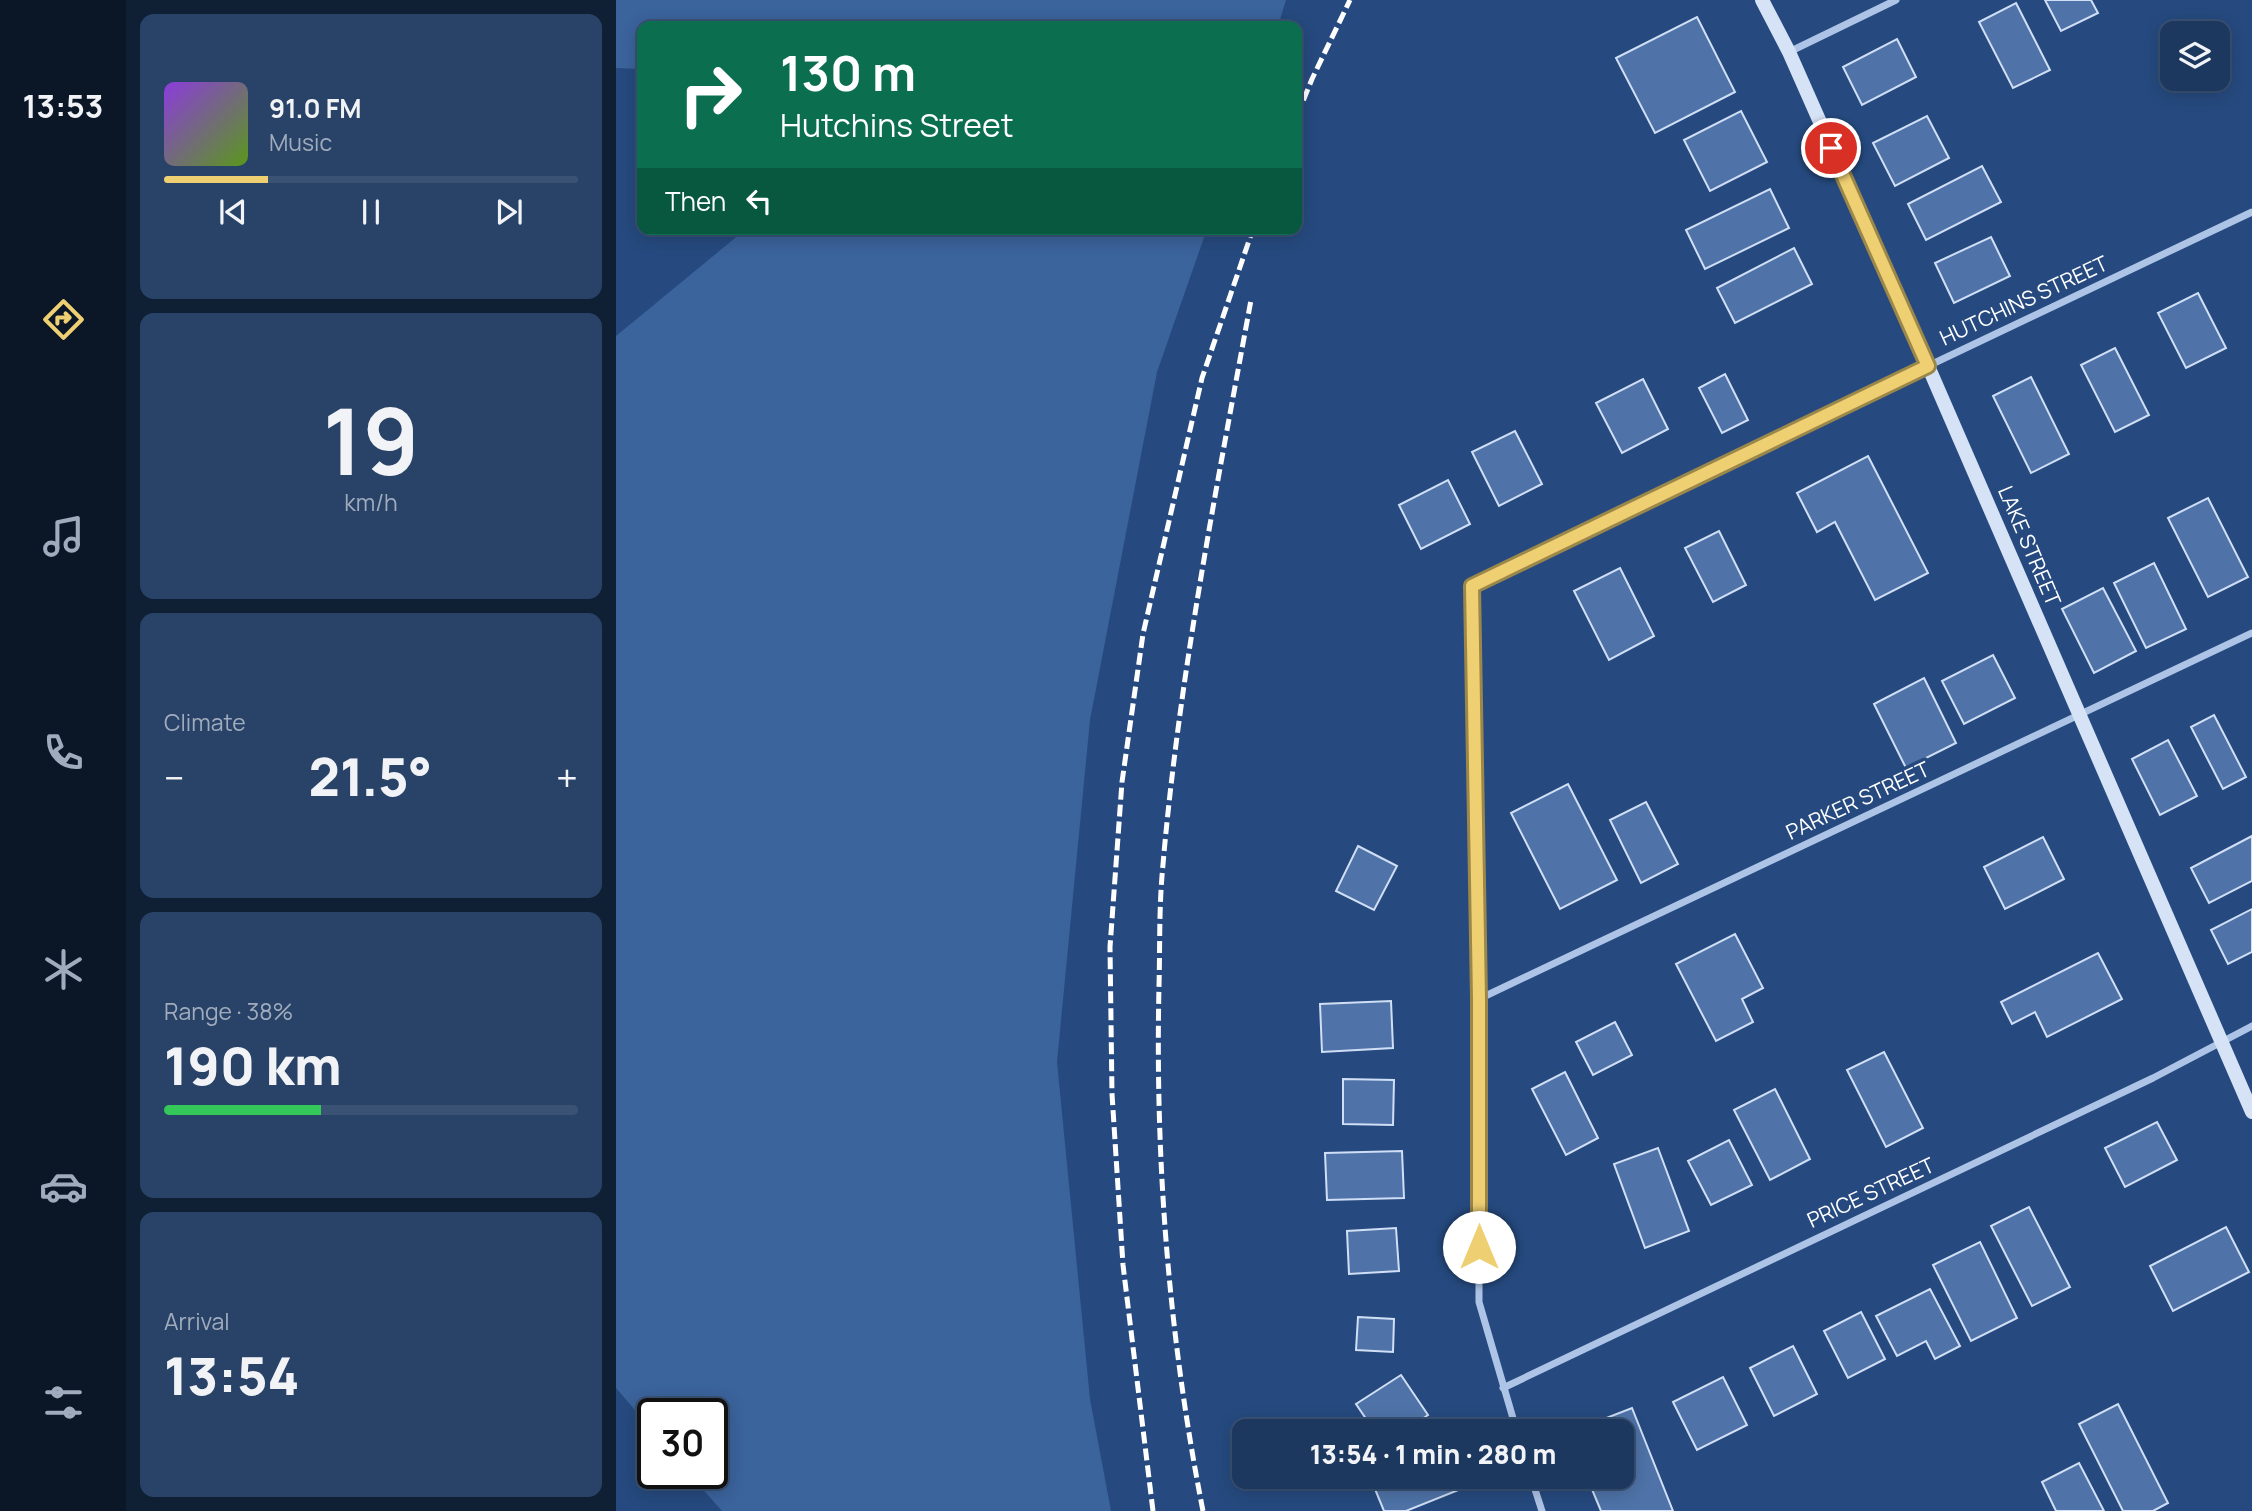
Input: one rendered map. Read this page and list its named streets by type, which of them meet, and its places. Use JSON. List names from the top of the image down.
{
  "streets": {
    "street": [
      "HUTCHINS STREET",
      "LAKE STREET",
      "PARKER STREET",
      "PRICE STREET"
    ]
  },
  "crossings": [
    ["HUTCHINS STREET", "LAKE STREET"],
    ["HUTCHINS STREET", "PARKER STREET"],
    ["LAKE STREET", "PARKER STREET"],
    ["LAKE STREET", "PRICE STREET"]
  ],
  "page": {
    "tabs": "13:53",
    "turn": ["130 m", "Hutchins Street"],
    "song": ["91.0 FM", "Music"],
    "then": "Then",
    "tile": [
      ["19", "km/h"],
      "Climate",
      ["Range · 38%", "190 km"],
      ["Arrival", "13:54"]
    ],
    "heat": ["−", "21.5°", "+"],
    "limit": "30",
    "trip": "13:54 · 1 min · 280 m"
  }
}
